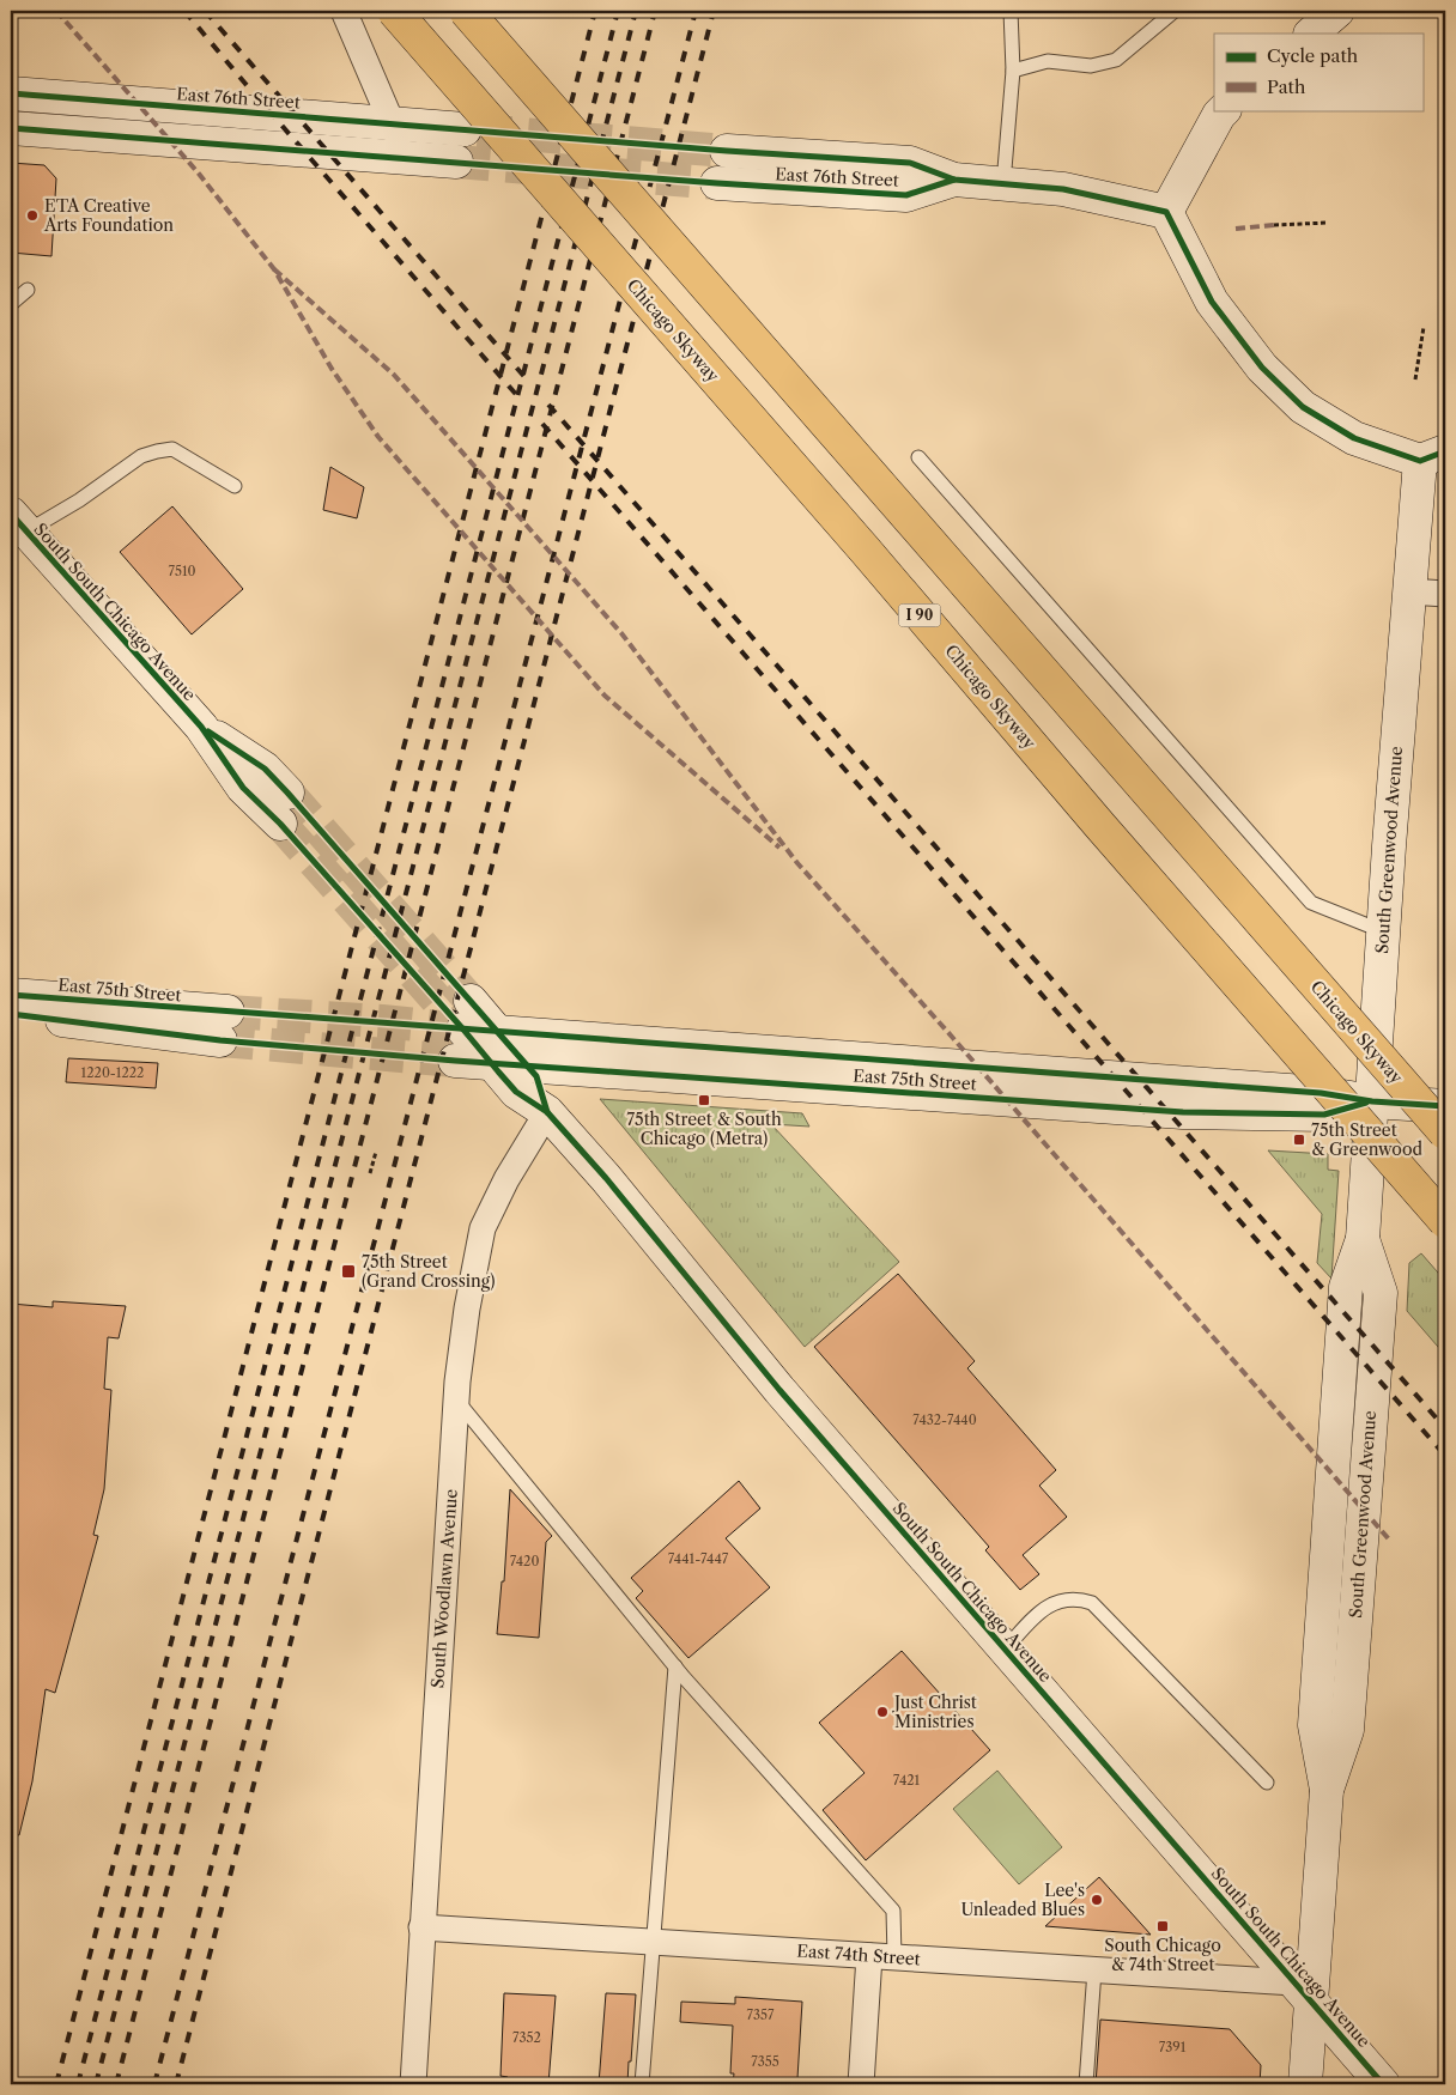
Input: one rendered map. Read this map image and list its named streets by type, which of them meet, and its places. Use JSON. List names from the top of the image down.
{
  "streets": {
    "highway": ["Chicago Skyway", "I 90"],
    "street": [
      "East 76th Street",
      "South South Chicago Avenue",
      "South Greenwood Avenue",
      "East 75th Street",
      "South Woodlawn Avenue",
      "East 74th Street"
    ]
  },
  "crossings": [
    ["South South Chicago Avenue", "South Greenwood Avenue"],
    ["South South Chicago Avenue", "East 75th Street"],
    ["South South Chicago Avenue", "South Woodlawn Avenue"],
    ["South South Chicago Avenue", "East 74th Street"],
    ["South Greenwood Avenue", "East 75th Street"],
    ["South Greenwood Avenue", "East 74th Street"],
    ["South Woodlawn Avenue", "East 74th Street"]
  ],
  "places": {
    "other": ["ETA Creative Arts Foundation", "Just Christ Ministries", "Lee's Unleaded Blues"],
    "transit": [
      "75th Street & South Chicago (Metra)",
      "75th Street & Greenwood",
      "75th Street (Grand Crossing)",
      "South Chicago & 74th Street"
    ]
  },
  "house_numbers": [
    "7510",
    "1220-1222",
    "7432-7440",
    "7441-7447",
    "7420",
    "7421",
    "7357",
    "7352",
    "7391",
    "7355"
  ],
  "legend": ["Cycle path", "Path"]
}
